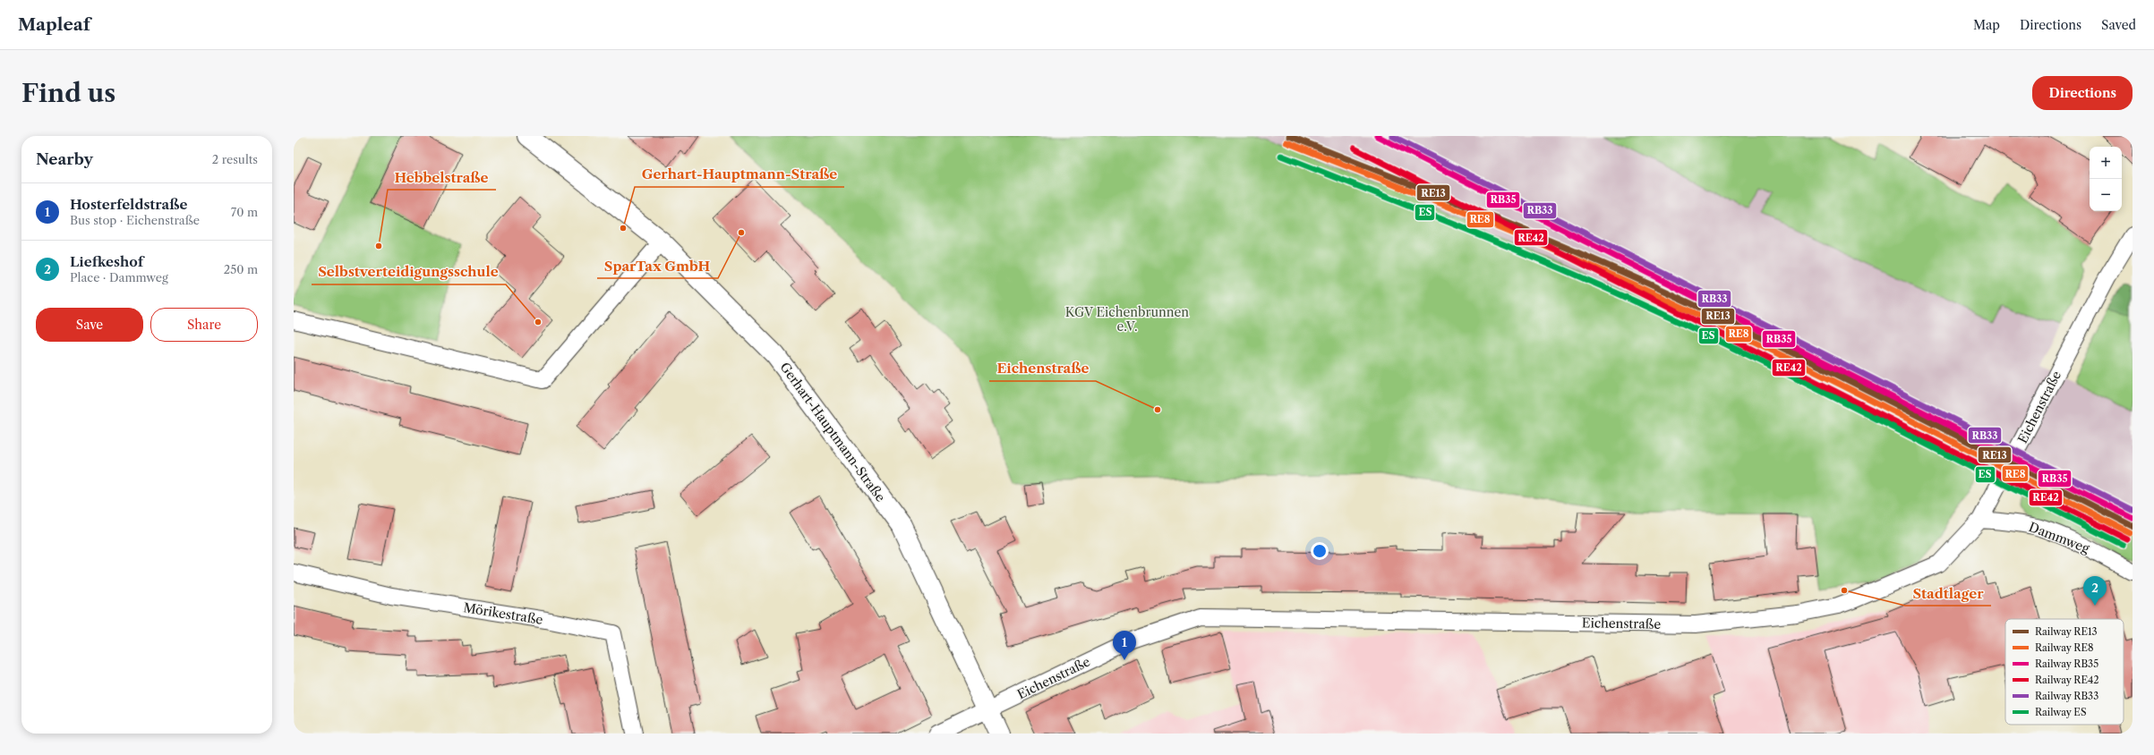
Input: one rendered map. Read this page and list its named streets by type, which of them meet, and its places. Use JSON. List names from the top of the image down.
{
  "streets": {
    "street": [
      "Eichenstraße",
      "Gerhart-Hauptmann-Straße",
      "Dammweg",
      "Mörikestraße"
    ]
  },
  "crossings": [
    ["Eichenstraße", "Gerhart-Hauptmann-Straße"],
    ["Eichenstraße", "Dammweg"]
  ],
  "parks": ["KGV Eichenbrunnen e.V."],
  "places": [
    "Gerhart-Hauptmann-Straße",
    "SparTax GmbH",
    "Hebbelstraße",
    "Selbstverteidigungsschule",
    "Eichenstraße",
    "Stadtlager"
  ],
  "lines": [
    "rail line RE13",
    "rail line RB35",
    "rail line RB33",
    "rail line RE8",
    "rail line RE42",
    "rail line ES"
  ],
  "legend": [
    "Railway RE13",
    "Railway RE8",
    "Railway RB35",
    "Railway RE42",
    "Railway RB33",
    "Railway ES"
  ],
  "page": {
    "header": "Mapleaf",
    "nav": ["Map", "Directions", "Saved"],
    "buttons": [
      "Directions",
      ["Save", "Share"]
    ],
    "title": "Find us",
    "heading": ["Nearby", "2 results"],
    "map_buttons": ["+", "−"],
    "list": [
      {
        "mark": "1",
        "name": "Hosterfeldstraße",
        "note": "Bus stop · Eichenstraße",
        "value": "70 m"
      },
      {
        "mark": "2",
        "name": "Liefkeshof",
        "note": "Place · Dammweg",
        "value": "250 m"
      }
    ],
    "pins": ["2", "1"]
  }
}
